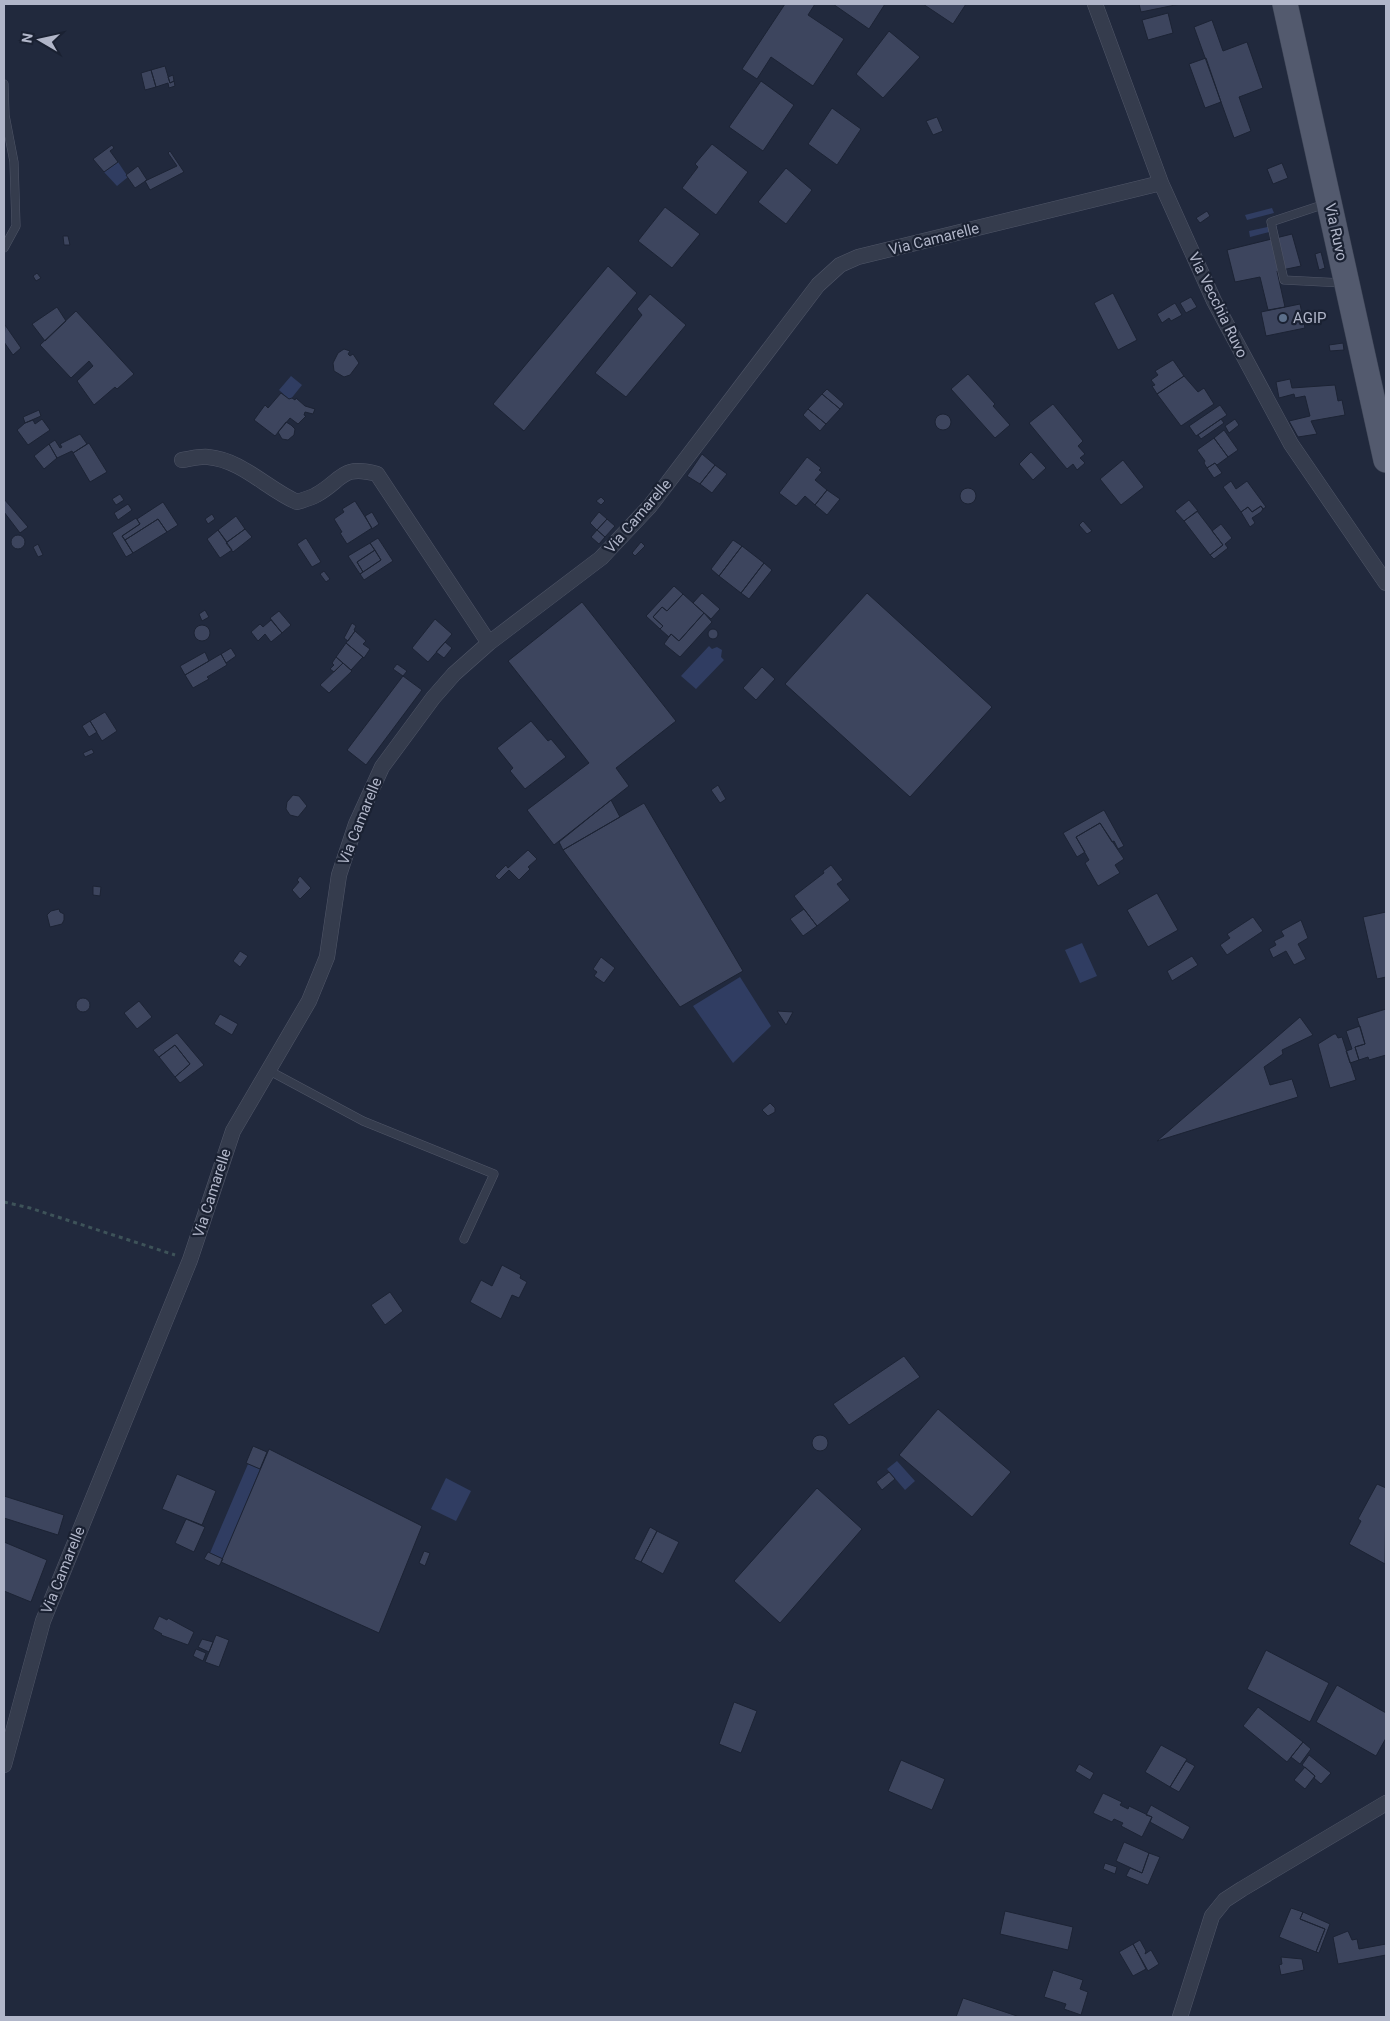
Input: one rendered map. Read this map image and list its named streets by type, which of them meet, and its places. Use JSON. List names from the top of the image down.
{
  "streets": {
    "main road": ["Via Ruvo"],
    "street": ["Via Camarelle", "Via Vecchia Ruvo"]
  },
  "crossings": [
    ["Via Camarelle", "Via Vecchia Ruvo"]
  ],
  "places": ["AGIP"],
  "north": "left"
}
